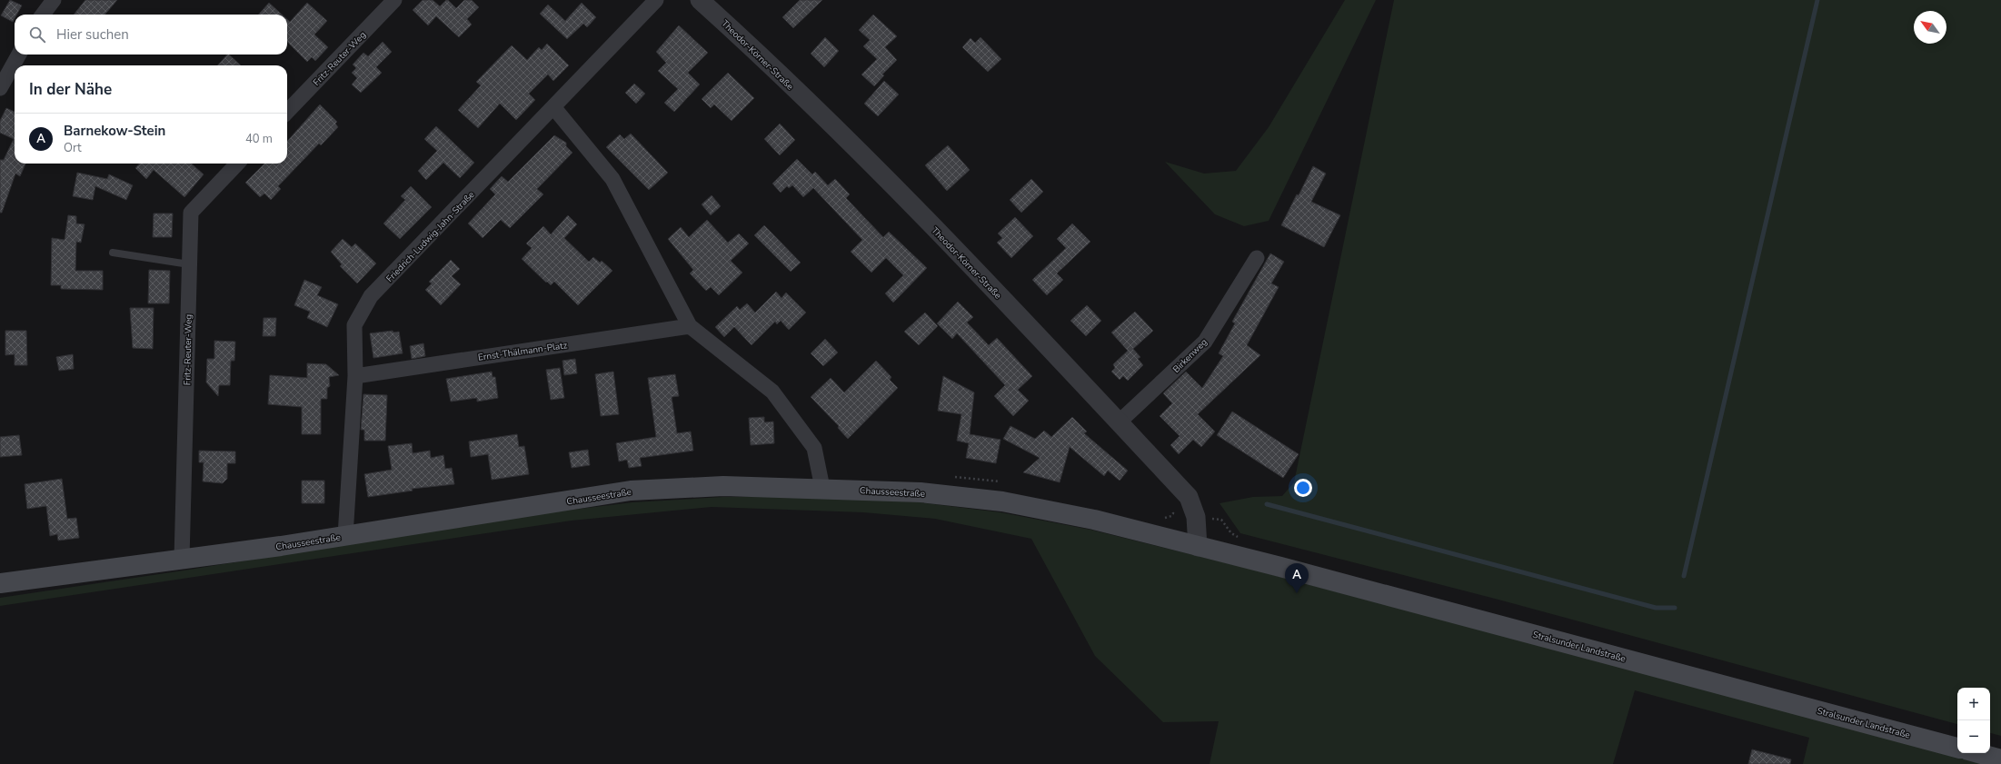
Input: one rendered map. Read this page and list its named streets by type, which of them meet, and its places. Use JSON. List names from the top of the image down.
{
  "streets": {
    "main road": ["Chausseestraße", "Stralsunder Landstraße"],
    "street": [
      "Theodor-Körner-Straße",
      "Fritz-Reuter-Weg",
      "Friedrich-Ludwig-Jahn-Straße",
      "Ernst-Thälmann-Platz",
      "Birkenweg"
    ]
  },
  "crossings": [
    ["Theodor-Körner-Straße", "Birkenweg"],
    ["Theodor-Körner-Straße", "Chausseestraße"],
    ["Theodor-Körner-Straße", "Stralsunder Landstraße"],
    ["Fritz-Reuter-Weg", "Chausseestraße"],
    ["Friedrich-Ludwig-Jahn-Straße", "Ernst-Thälmann-Platz"],
    ["Friedrich-Ludwig-Jahn-Straße", "Chausseestraße"],
    ["Chausseestraße", "Stralsunder Landstraße"]
  ],
  "north": "top left",
  "page": {
    "search": "Hier suchen",
    "heading": "In der Nähe",
    "list": [
      {
        "mark": "A",
        "name": "Barnekow-Stein",
        "note": "Ort",
        "value": "40 m"
      }
    ],
    "pins": "A",
    "map_buttons": ["+", "−"]
  }
}
